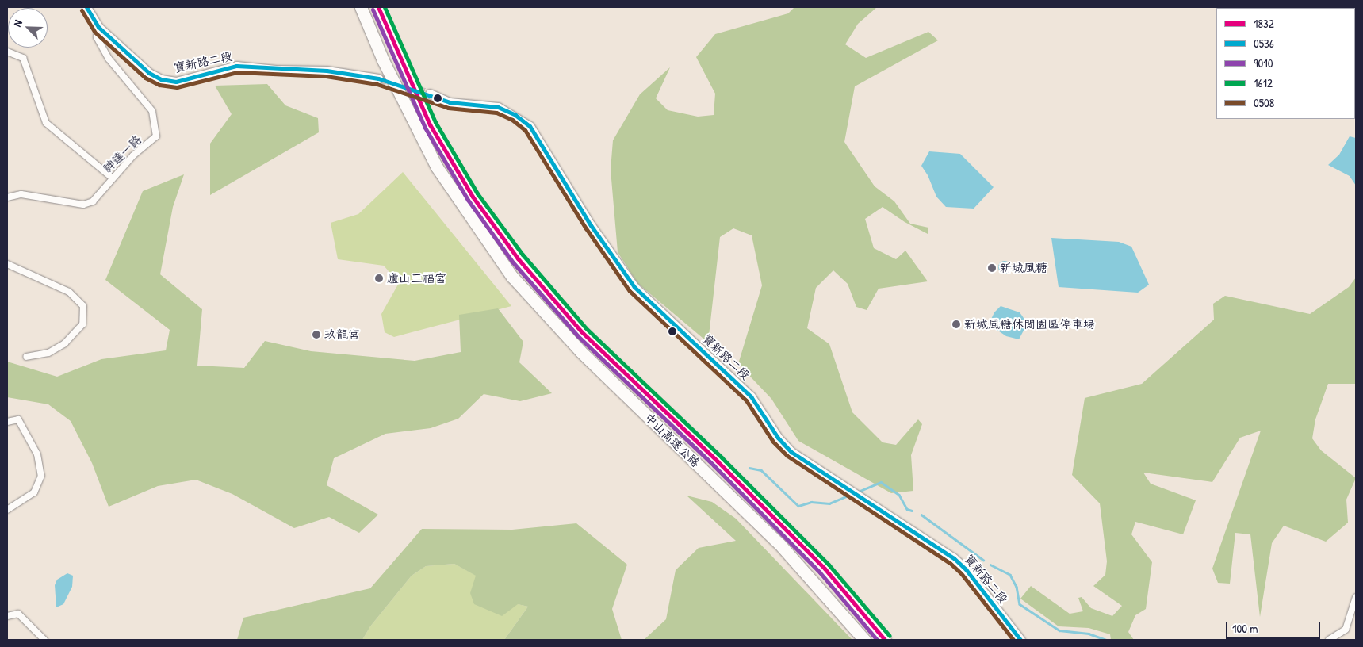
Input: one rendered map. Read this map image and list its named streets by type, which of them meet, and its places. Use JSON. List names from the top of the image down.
{
  "streets": {
    "highway": ["中山高速公路"],
    "street": ["寶新路二段", "神達一路"]
  },
  "crossings": [
    ["寶新路二段", "神達一路"]
  ],
  "places": [
    "新城風糖",
    "廬山三福宫",
    "新城風糖休閒園區停車場",
    "玖龍宮"
  ],
  "lines": [
    "transit line 1832",
    "transit line 0536",
    "transit line 1612",
    "transit line 9010",
    "transit line 0508"
  ],
  "legend": [
    "1832",
    "0536",
    "9010",
    "1612",
    "0508"
  ],
  "scale_bar": "100 m",
  "north": "top left"
}
